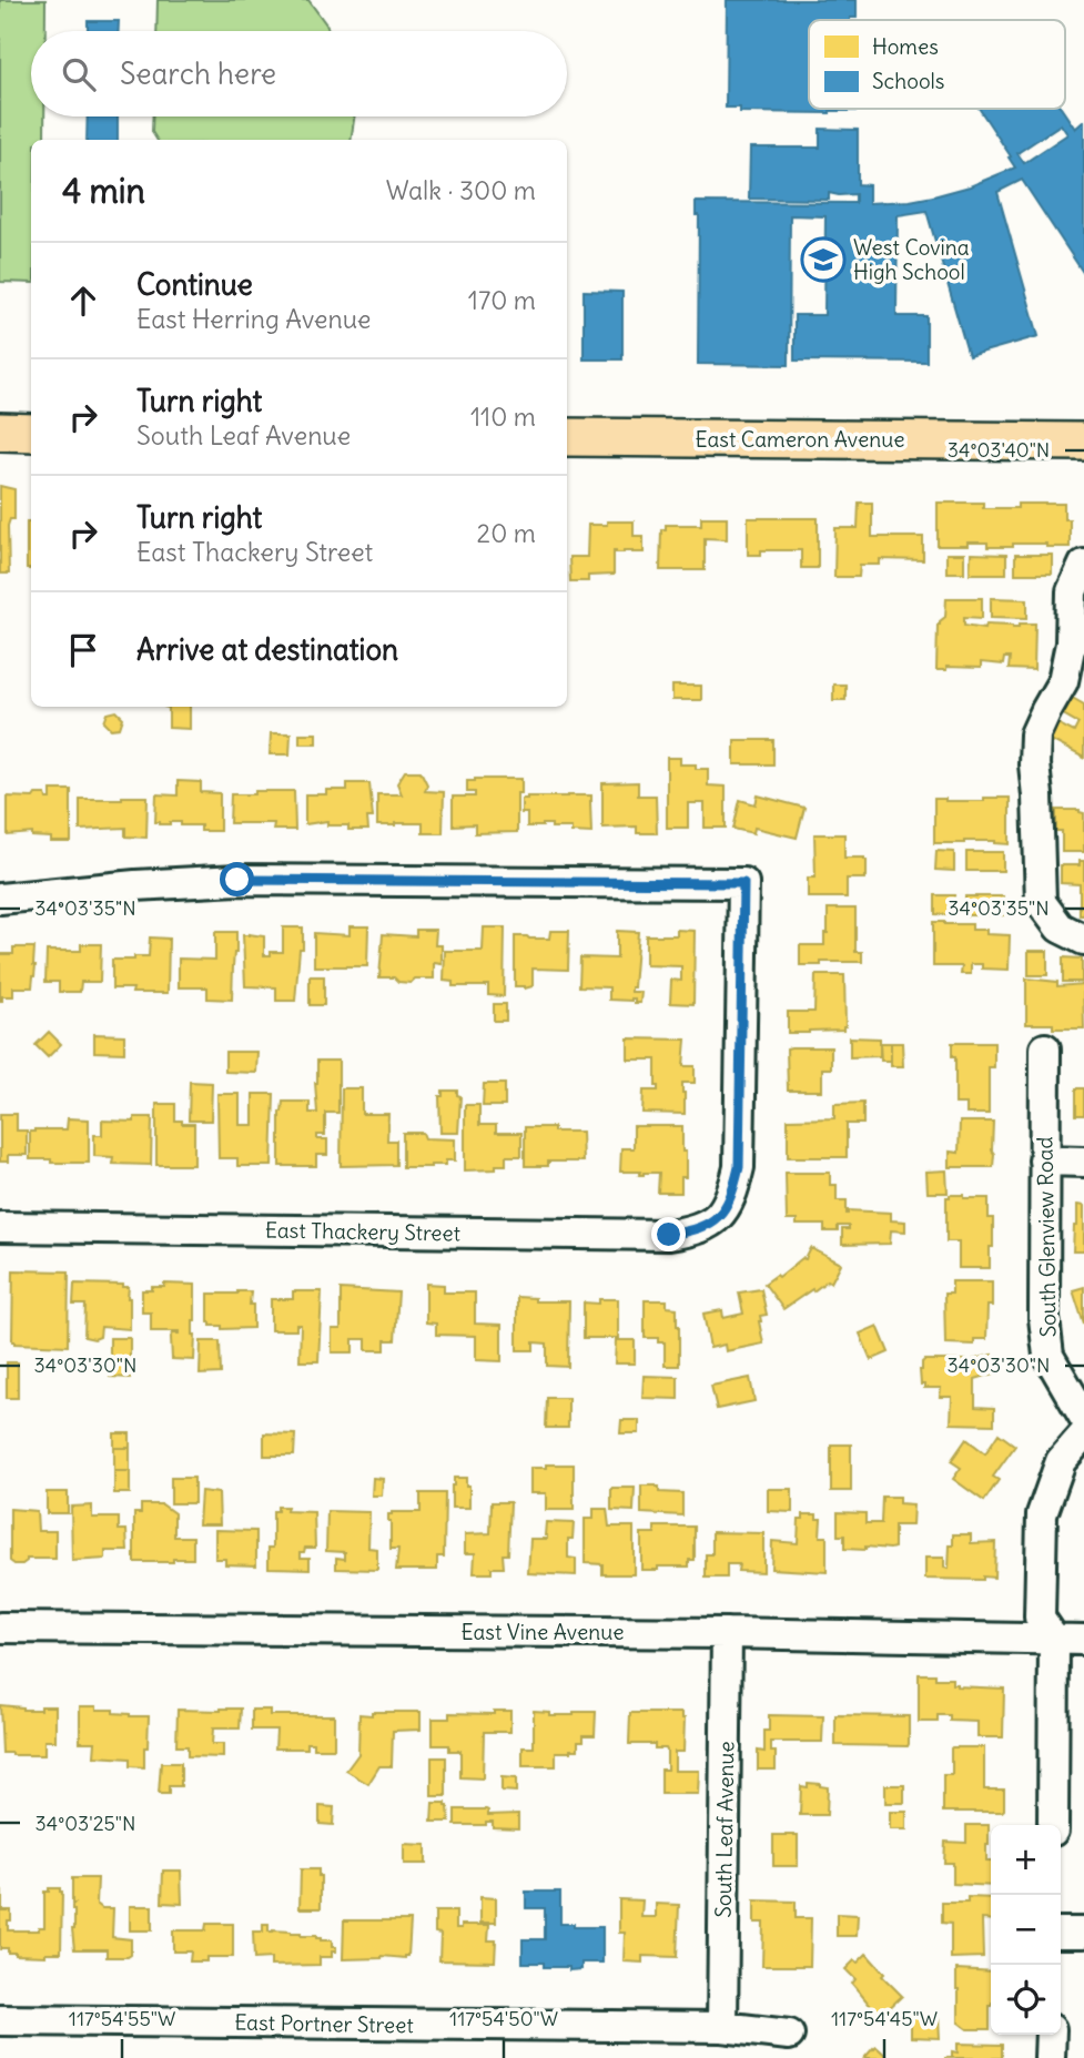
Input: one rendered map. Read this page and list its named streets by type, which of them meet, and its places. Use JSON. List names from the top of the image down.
{
  "streets": {
    "main road": ["East Cameron Avenue"],
    "street": [
      "East Thackery Street",
      "South Glenview Road",
      "East Vine Avenue",
      "South Leaf Avenue",
      "East Portner Street"
    ]
  },
  "crossings": [
    ["East Vine Avenue", "South Leaf Avenue"],
    ["South Leaf Avenue", "East Portner Street"]
  ],
  "places": {
    "school or university": ["West Covina High School"]
  },
  "legend": ["Homes", "Schools"],
  "page": {
    "search": "Search here",
    "heading": ["4 min", "Walk · 300 m"],
    "list": [
      ["Continue", "East Herring Avenue", "170 m"],
      ["Turn right", "South Leaf Avenue", "110 m"],
      ["Turn right", "East Thackery Street", "20 m"],
      "Arrive at destination"
    ],
    "map_buttons": ["+", "−"]
  },
  "coordinates": [
    "34°03'40\"N",
    "34°03'35\"N",
    "34°03'30\"N",
    "34°03'25\"N",
    "117°54'55\"W",
    "117°54'50\"W",
    "117°54'45\"W"
  ]
}
